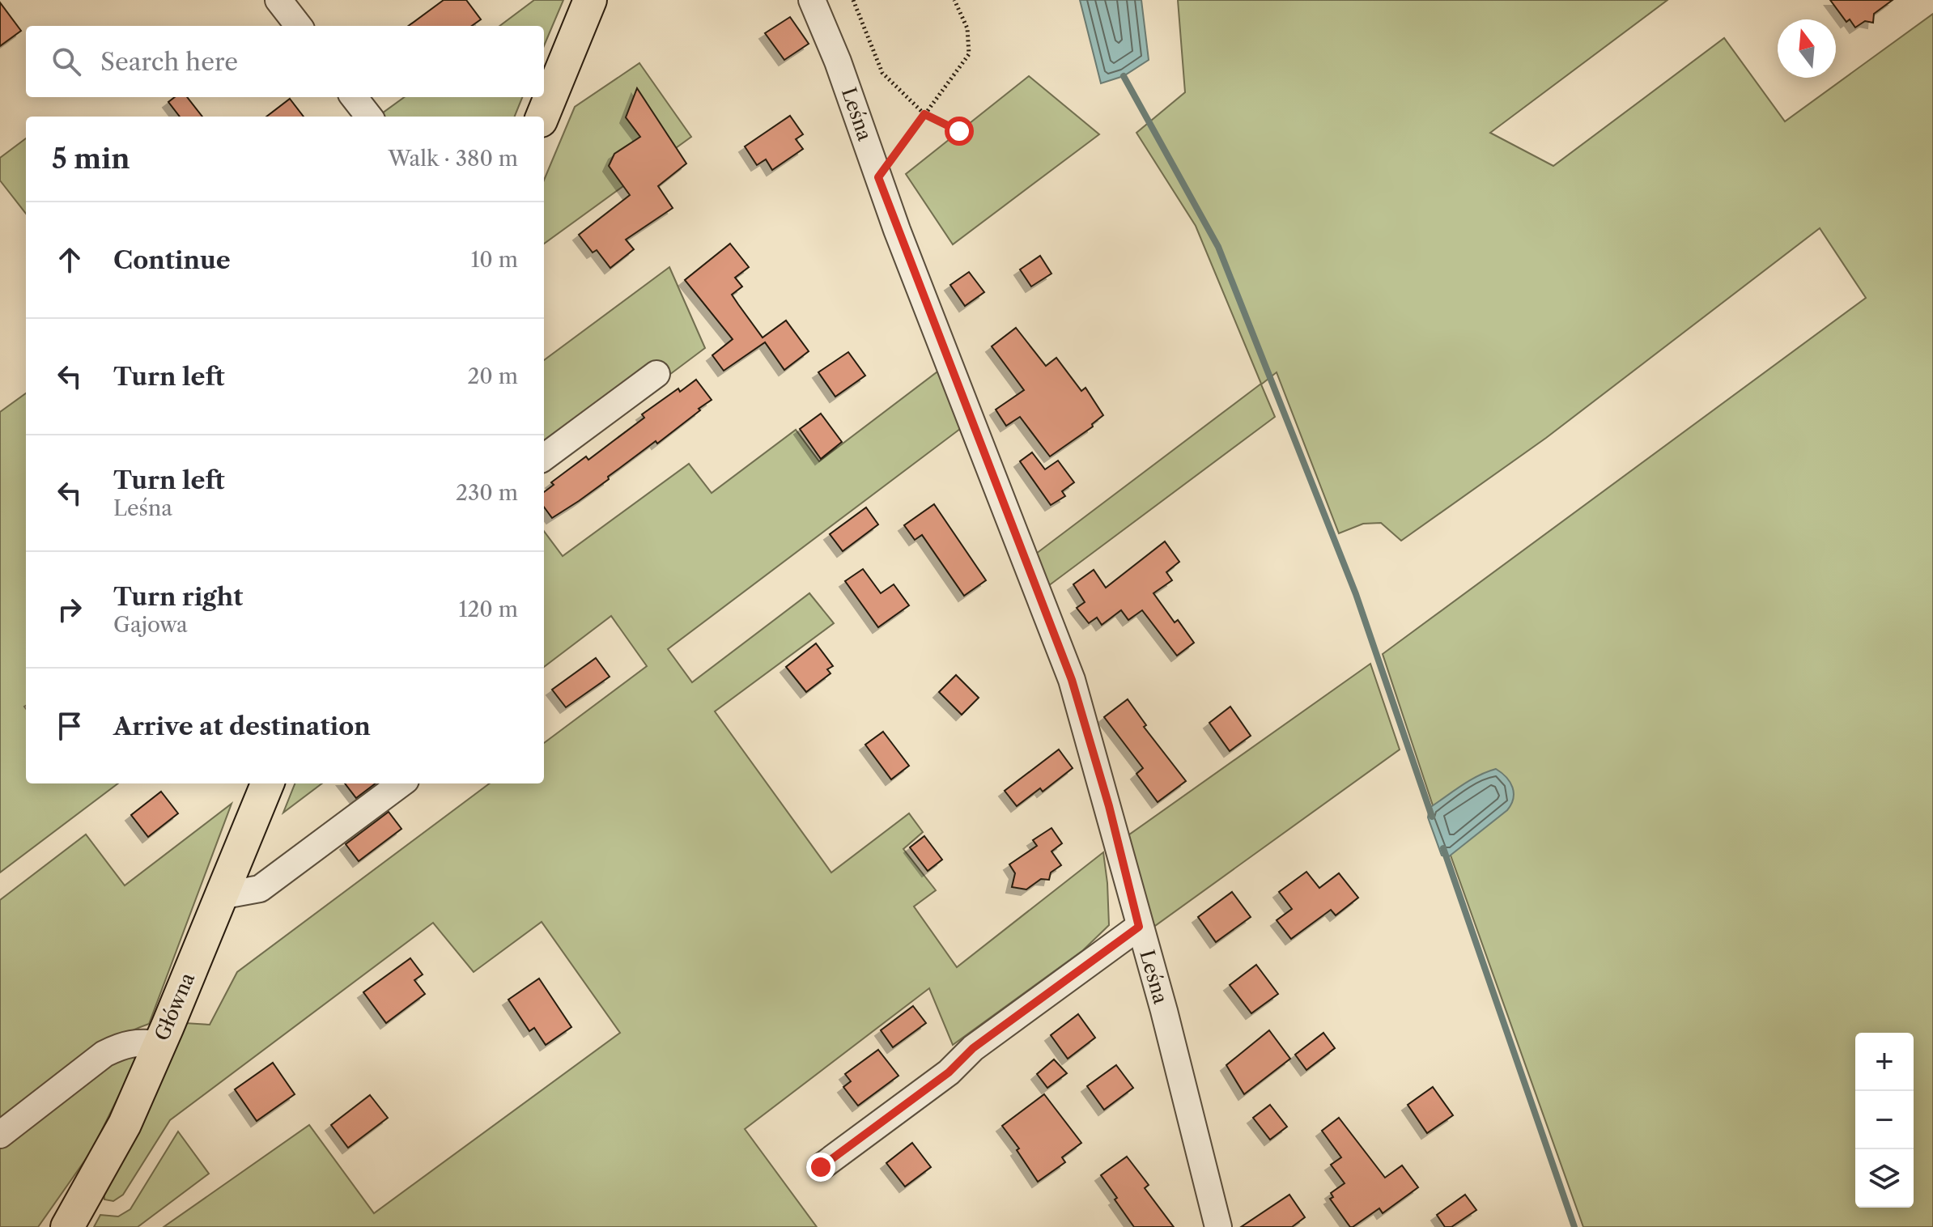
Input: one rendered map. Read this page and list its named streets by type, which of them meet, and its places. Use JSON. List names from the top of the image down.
{
  "streets": {
    "main road": ["Główna"],
    "street": ["Leśna"]
  },
  "north": "top",
  "page": {
    "search": "Search here",
    "heading": ["5 min", "Walk · 380 m"],
    "list": [
      ["Continue", "10 m"],
      ["Turn left", "20 m"],
      ["Turn left", "Leśna", "230 m"],
      ["Turn right", "Gajowa", "120 m"],
      "Arrive at destination"
    ],
    "map_buttons": ["+", "−"]
  }
}
